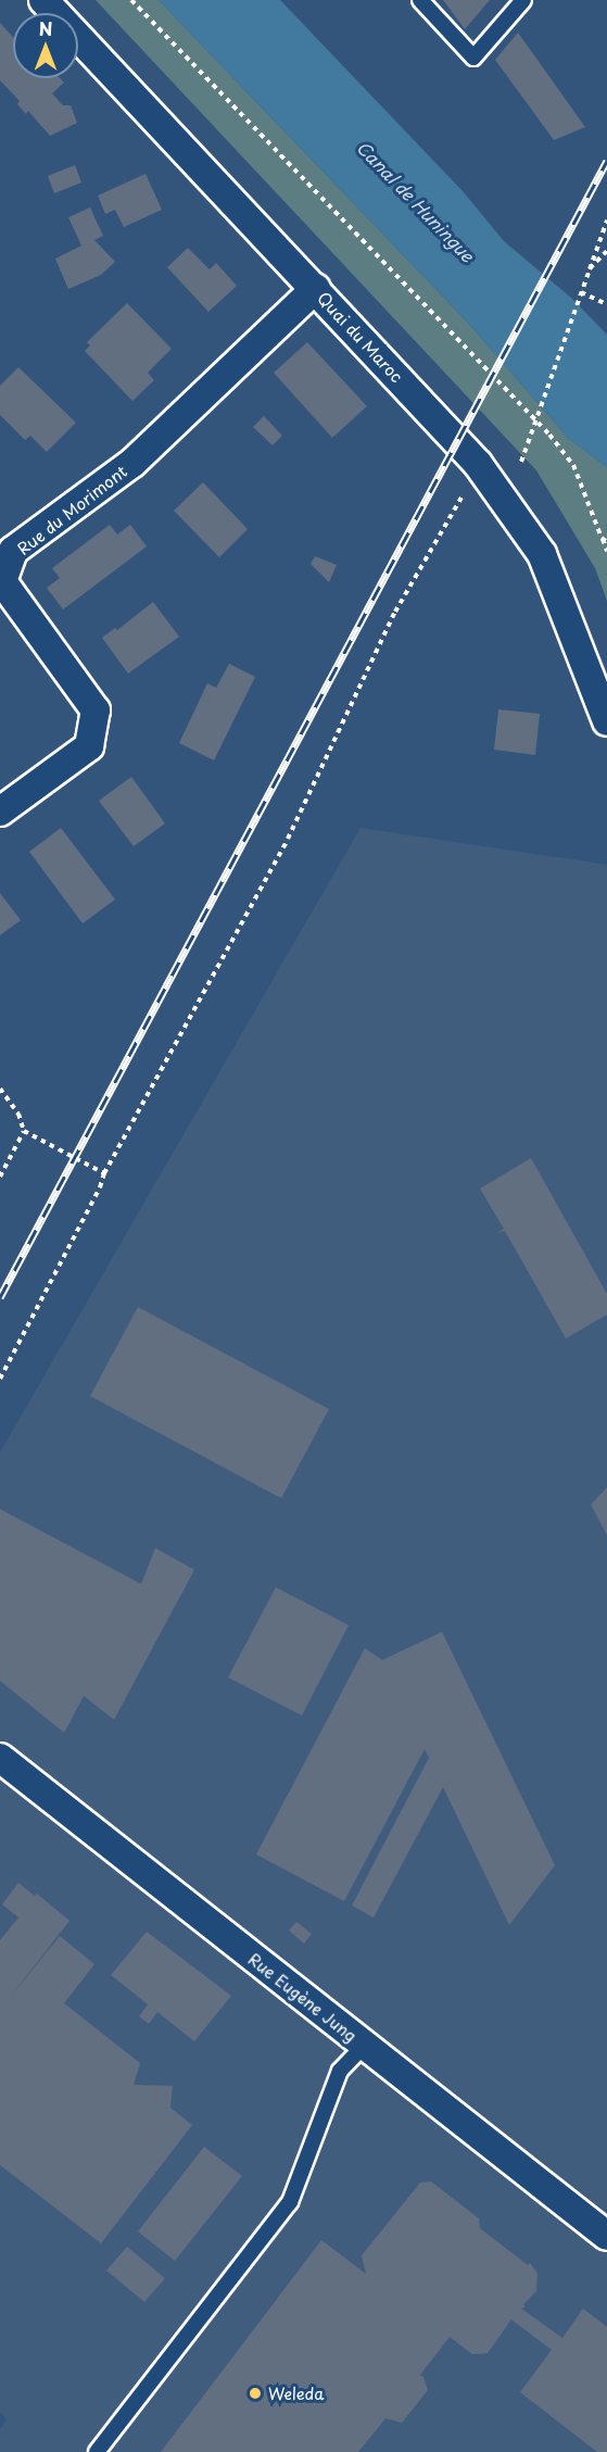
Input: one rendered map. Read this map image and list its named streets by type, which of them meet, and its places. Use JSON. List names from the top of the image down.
{
  "streets": {
    "street": ["Quai du Maroc", "Rue du Morimont", "Rue Eugène Jung"]
  },
  "crossings": [
    ["Quai du Maroc", "Rue du Morimont"]
  ],
  "water": ["Canal de Huningue"],
  "places": ["Weleda"],
  "north": "top"
}
